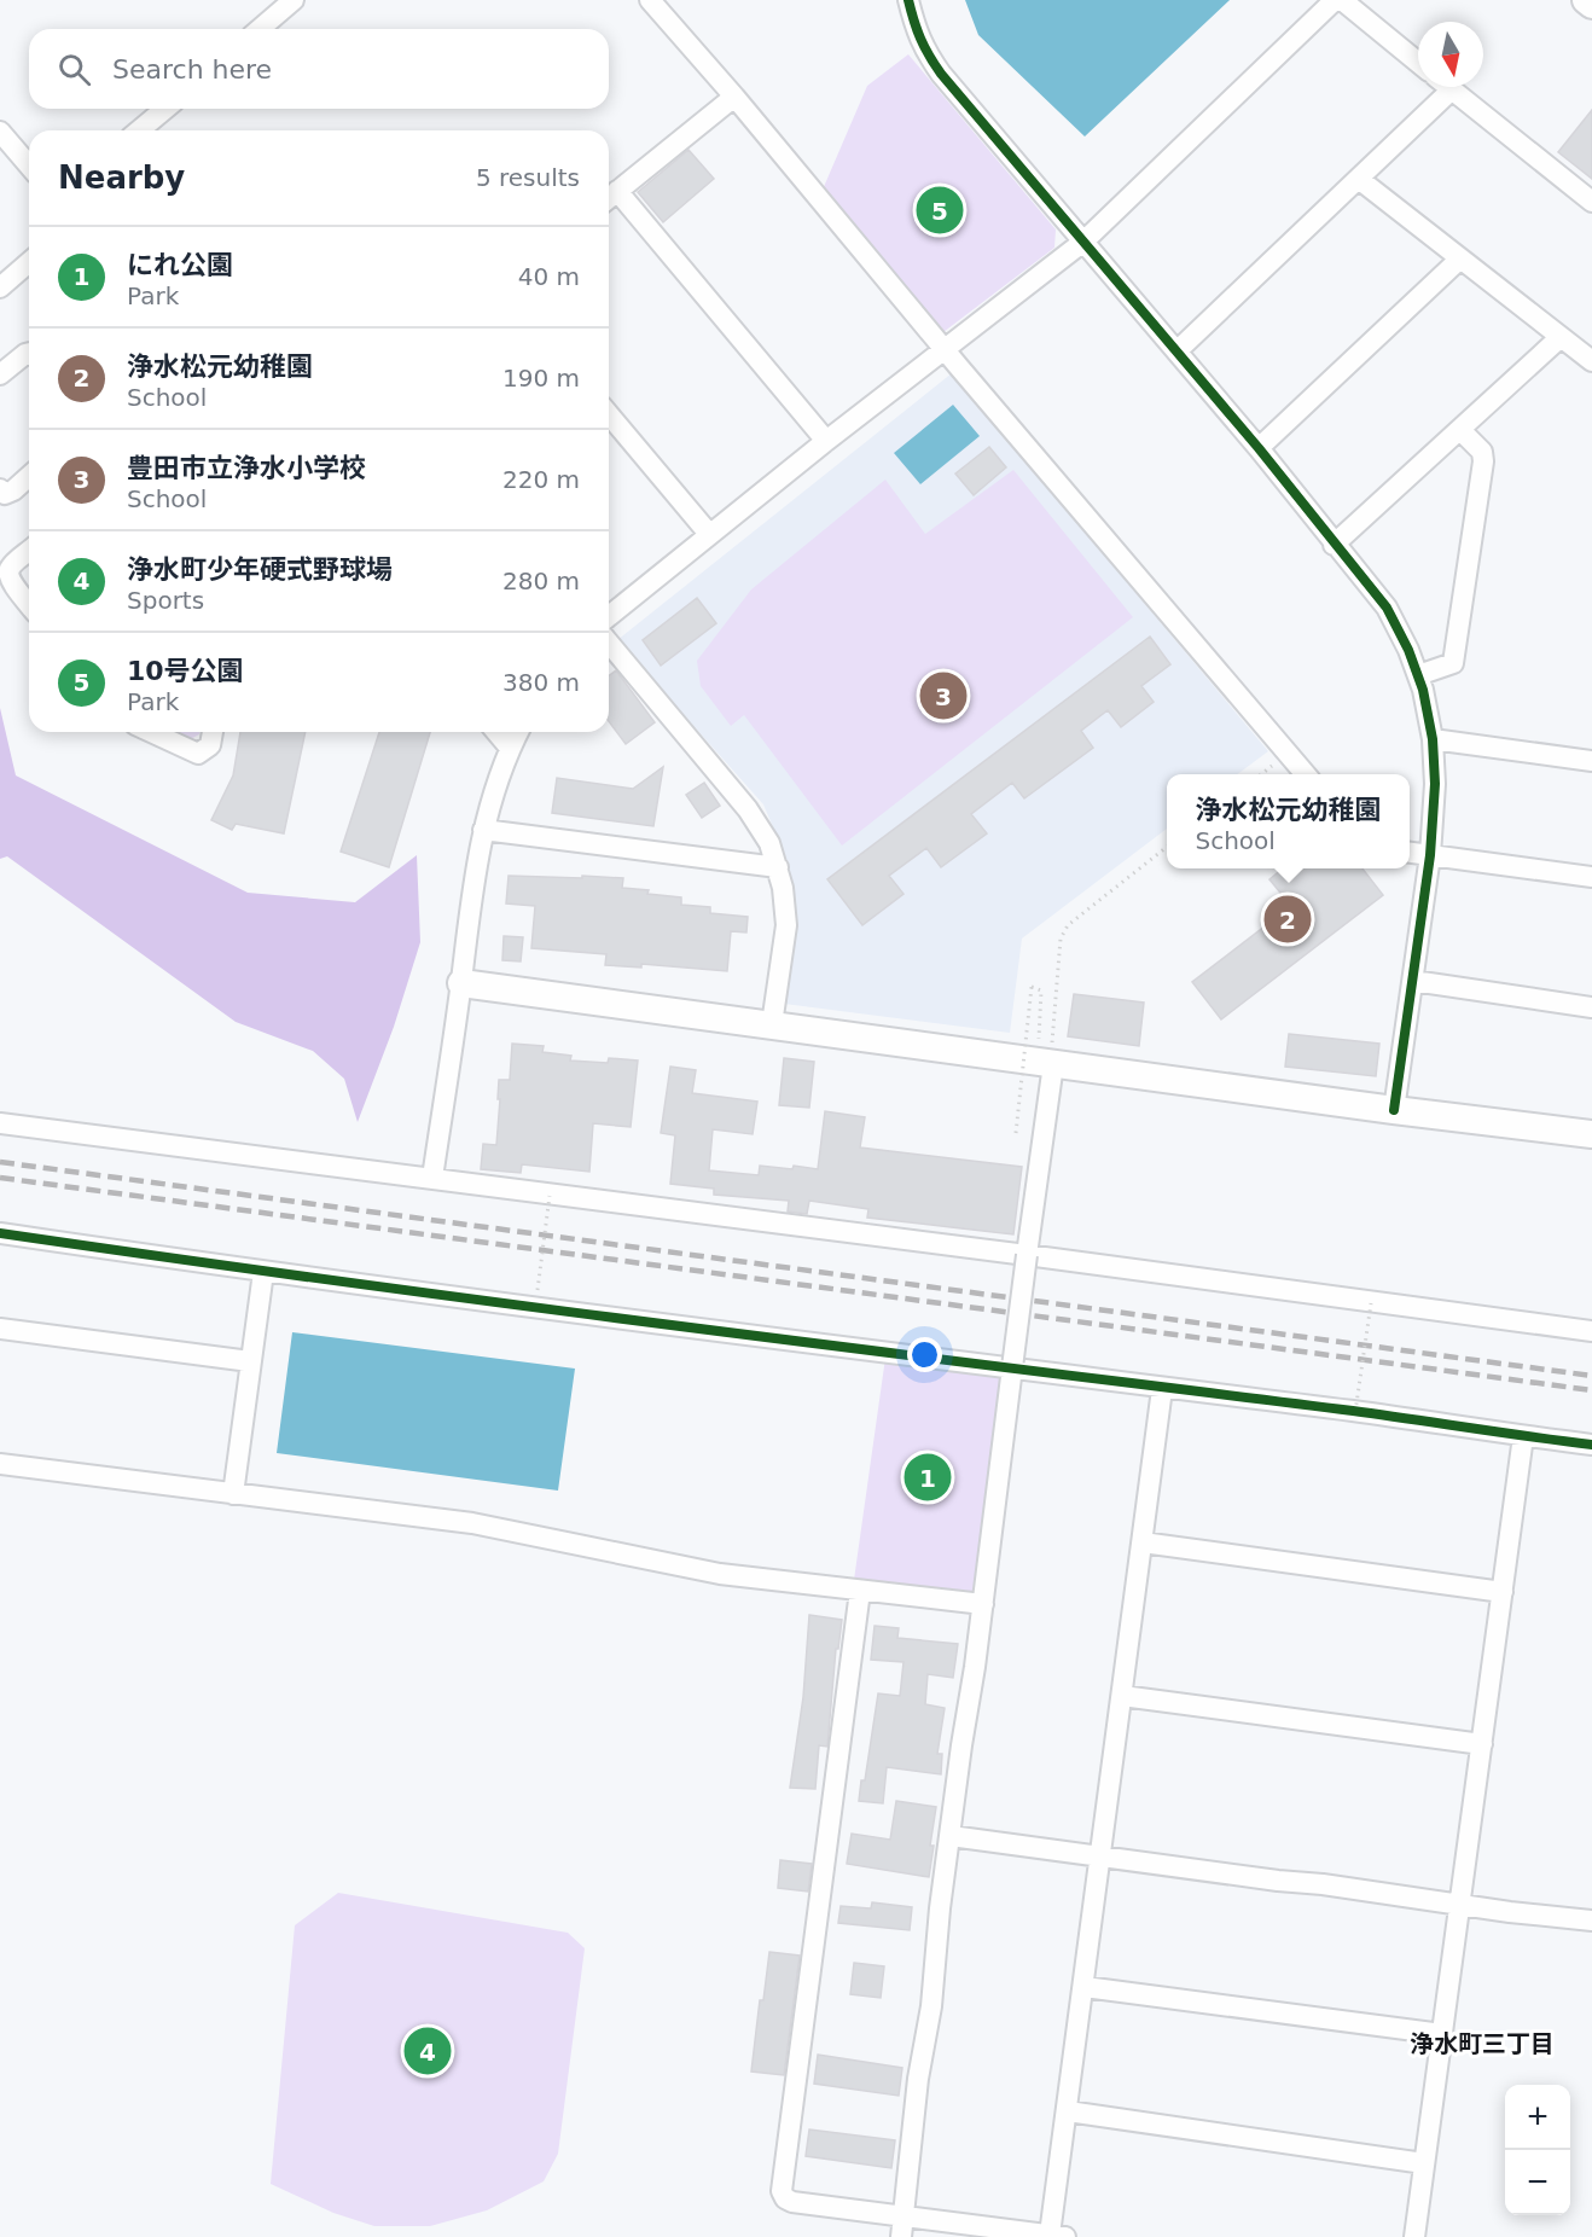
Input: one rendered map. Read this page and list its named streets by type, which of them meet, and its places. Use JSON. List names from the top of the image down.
{
  "districts": ["浄水町三丁目"],
  "north": "bottom",
  "page": {
    "search": "Search here",
    "heading": ["Nearby", "5 results"],
    "pins": [
      "5",
      "3",
      "2",
      "1",
      "4"
    ],
    "list": [
      {
        "mark": "1",
        "name": "にれ公園",
        "note": "Park",
        "value": "40 m"
      },
      {
        "mark": "2",
        "name": "浄水松元幼稚園",
        "note": "School",
        "value": "190 m"
      },
      {
        "mark": "3",
        "name": "豊田市立浄水小学校",
        "note": "School",
        "value": "220 m"
      },
      {
        "mark": "4",
        "name": "浄水町少年硬式野球場",
        "note": "Sports",
        "value": "280 m"
      },
      {
        "mark": "5",
        "name": "10号公園",
        "note": "Park",
        "value": "380 m"
      }
    ],
    "popup": ["浄水松元幼稚園", "School"],
    "map_buttons": ["+", "−"]
  }
}
